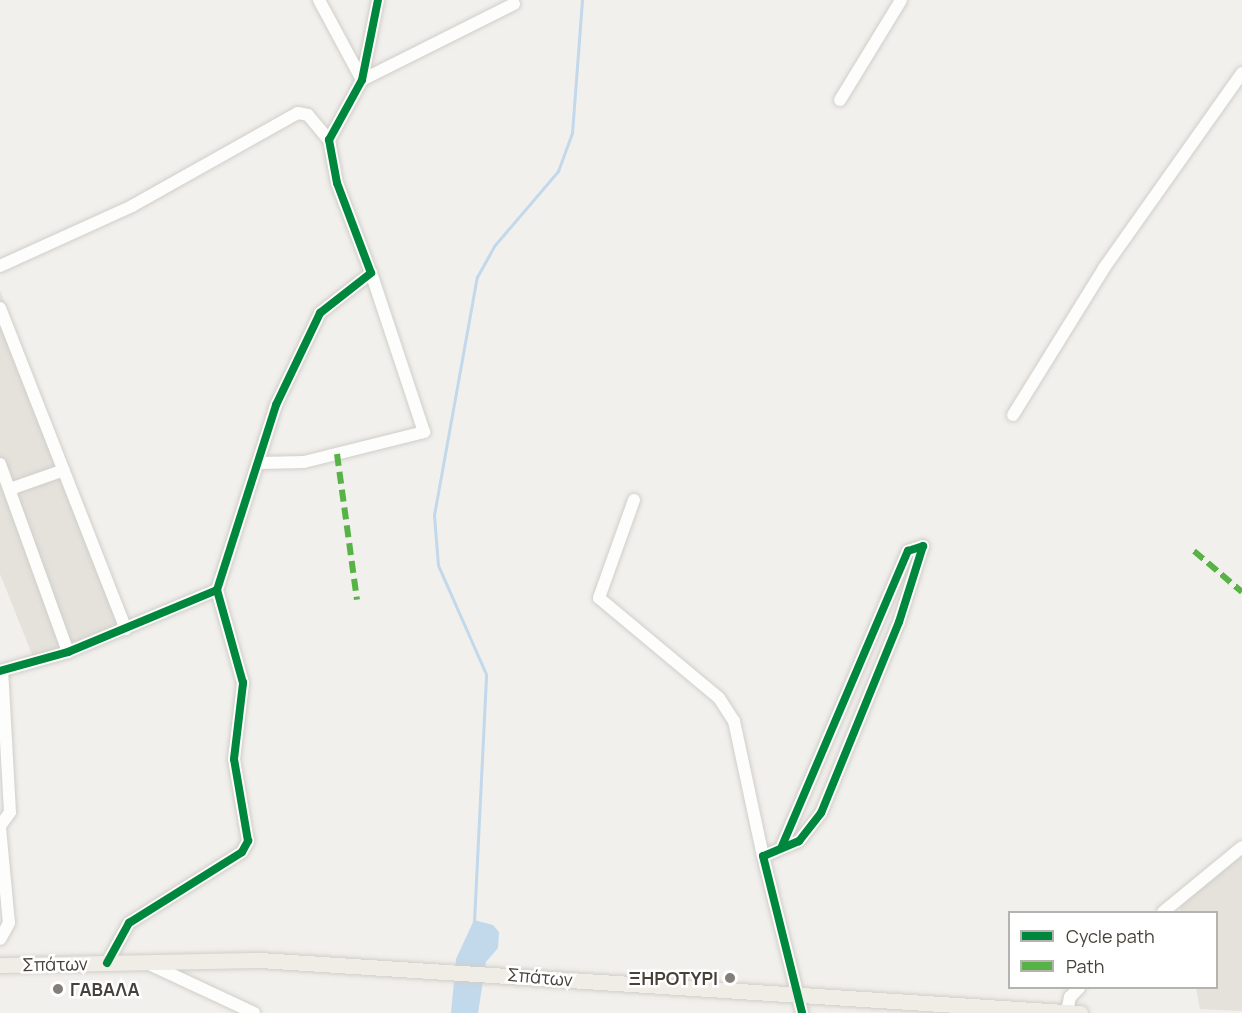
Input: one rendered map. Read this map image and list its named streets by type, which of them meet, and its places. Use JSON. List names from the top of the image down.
{
  "streets": {
    "main road": ["Σπάτων"]
  },
  "places": ["ΞΗΡΟΤΥΡΙ", "ΓΑΒΑΛΑ"],
  "legend": ["Cycle path", "Path"]
}
